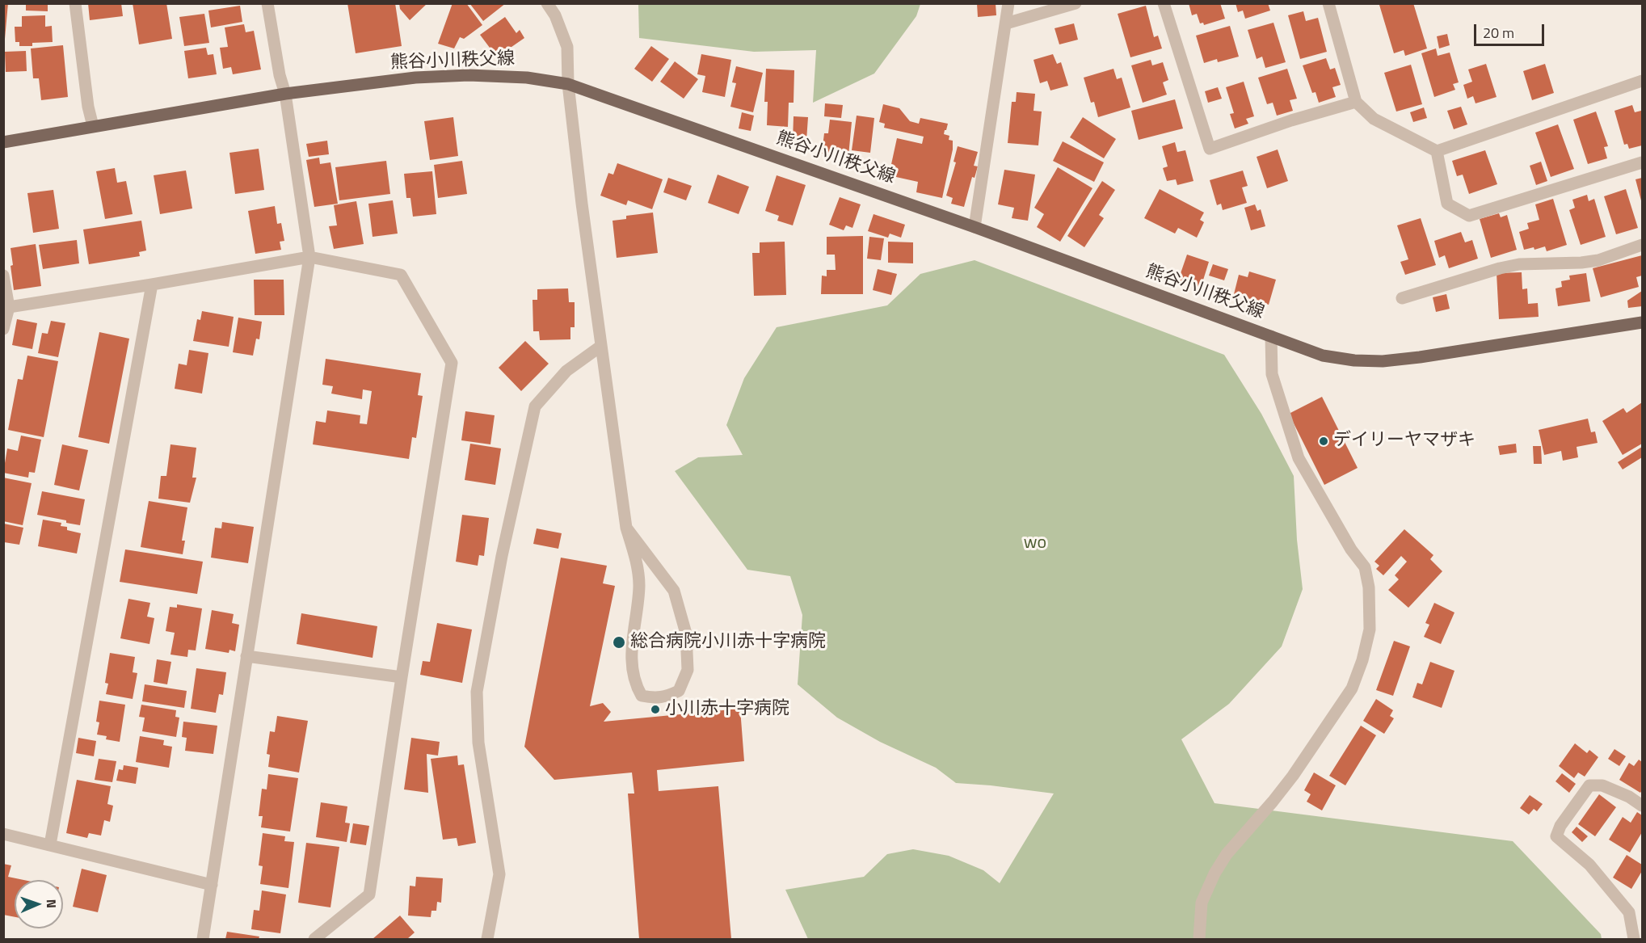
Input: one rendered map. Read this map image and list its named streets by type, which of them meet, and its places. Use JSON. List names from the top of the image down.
{
  "streets": {
    "main road": ["熊谷小川秩父線"]
  },
  "parks": ["wo"],
  "places": ["デイリーヤマザキ", "総合病院小川赤十字病院", "小川赤十字病院"],
  "scale_bar": "20 m",
  "north": "right"
}
